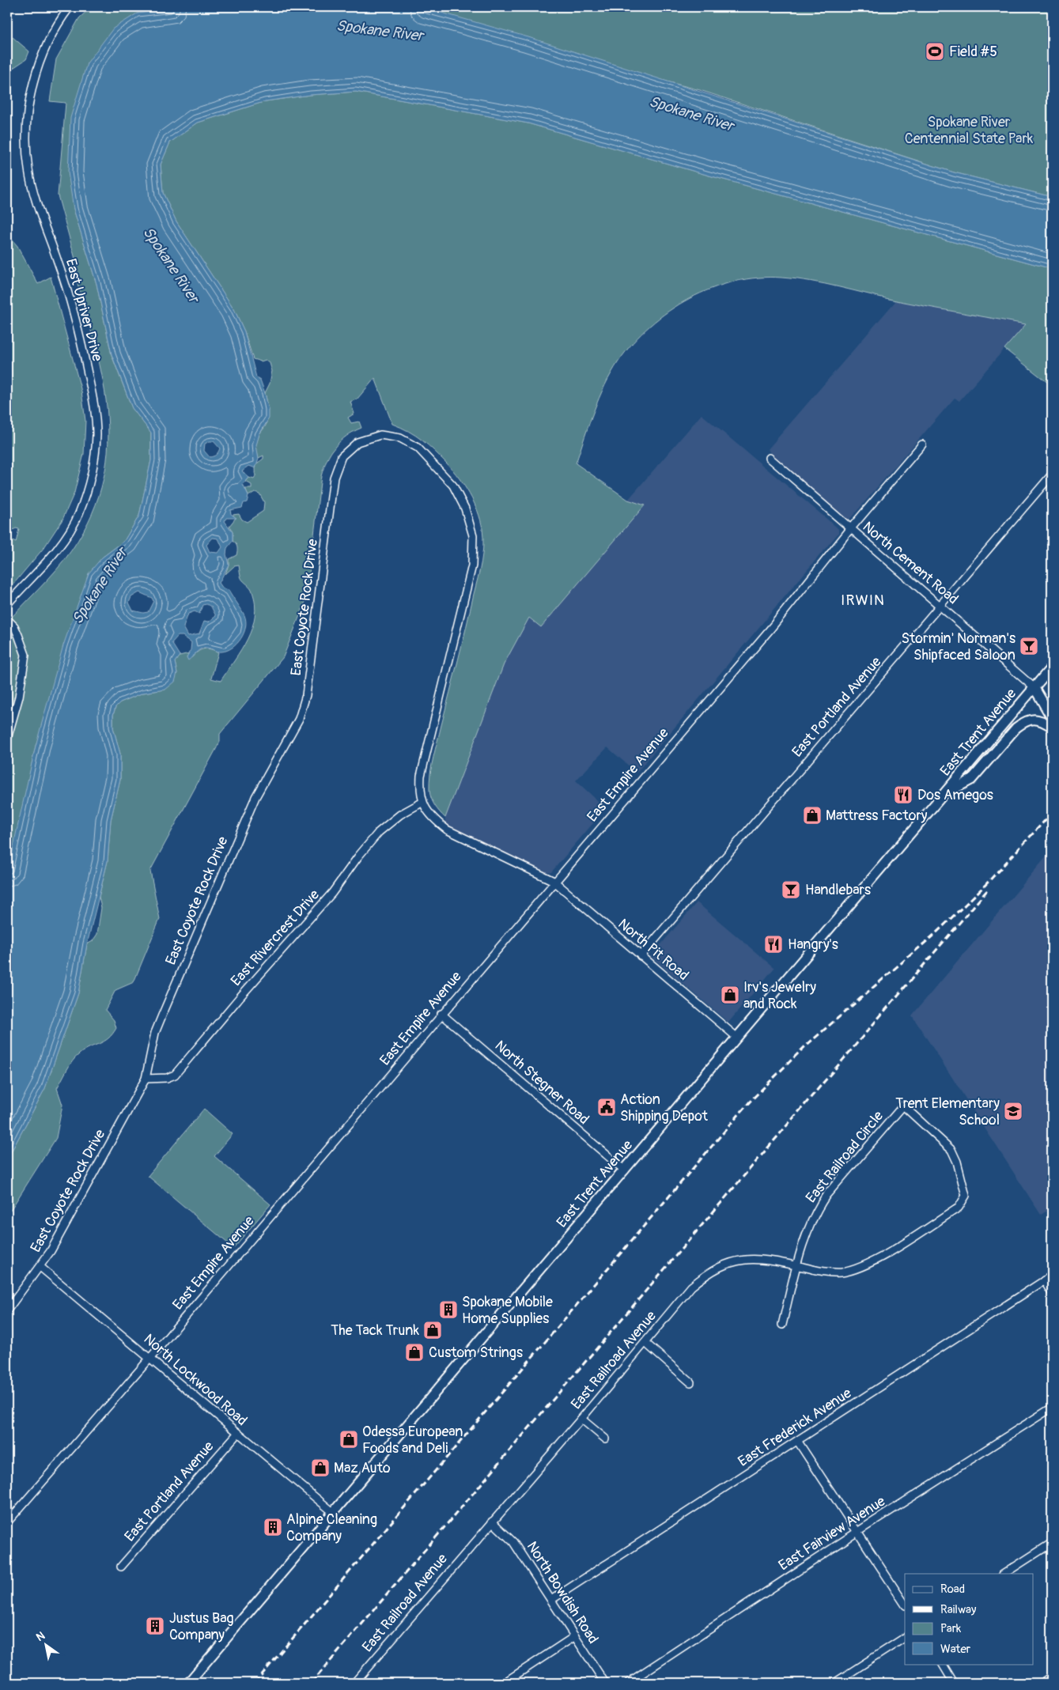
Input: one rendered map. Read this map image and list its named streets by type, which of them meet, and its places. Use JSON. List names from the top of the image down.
{
  "streets": {
    "main road": ["East Trent Avenue"],
    "street": [
      "East Upriver Drive",
      "North Cement Road",
      "East Coyote Rock Drive",
      "East Portland Avenue",
      "East Empire Avenue",
      "East Rivercrest Drive",
      "North Pit Road",
      "North Stegner Road",
      "East Railroad Circle",
      "East Railroad Avenue",
      "North Lockwood Road",
      "East Frederick Avenue",
      "East Fairview Avenue",
      "North Bowdish Road"
    ]
  },
  "crossings": [
    ["North Cement Road", "East Portland Avenue"],
    ["North Cement Road", "East Trent Avenue"],
    ["North Cement Road", "East Empire Avenue"],
    ["East Coyote Rock Drive", "East Rivercrest Drive"],
    ["East Coyote Rock Drive", "North Lockwood Road"],
    ["East Portland Avenue", "North Pit Road"],
    ["East Portland Avenue", "North Lockwood Road"],
    ["East Trent Avenue", "North Pit Road"],
    ["East Trent Avenue", "North Stegner Road"],
    ["East Trent Avenue", "North Lockwood Road"],
    ["East Empire Avenue", "North Pit Road"],
    ["East Empire Avenue", "North Stegner Road"],
    ["East Empire Avenue", "North Lockwood Road"],
    ["East Railroad Circle", "East Railroad Avenue"],
    ["East Railroad Avenue", "North Bowdish Road"],
    ["East Frederick Avenue", "North Bowdish Road"]
  ],
  "districts": ["IRWIN"],
  "water": ["Spokane River"],
  "parks": ["Spokane River Centennial State Park"],
  "places": {
    "sports": ["Field #5"],
    "bar": ["Stormin' Norman's Shipfaced Saloon", "Handlebars"],
    "restaurant": ["Dos Amegos", "Hangry's"],
    "shop": [
      "Mattress Factory",
      "Irv's Jewelry and Rock",
      "The Tack Trunk",
      "Custom Strings",
      "Odessa European Foods and Deli",
      "Maz Auto"
    ],
    "public building": ["Action Shipping Depot"],
    "school or university": ["Trent Elementary School"],
    "building": ["Spokane Mobile Home Supplies", "Alpine Cleaning Company", "Justus Bag Company"]
  },
  "legend": [
    "Road",
    "Railway",
    "Park",
    "Water"
  ],
  "north": "top left"
}
